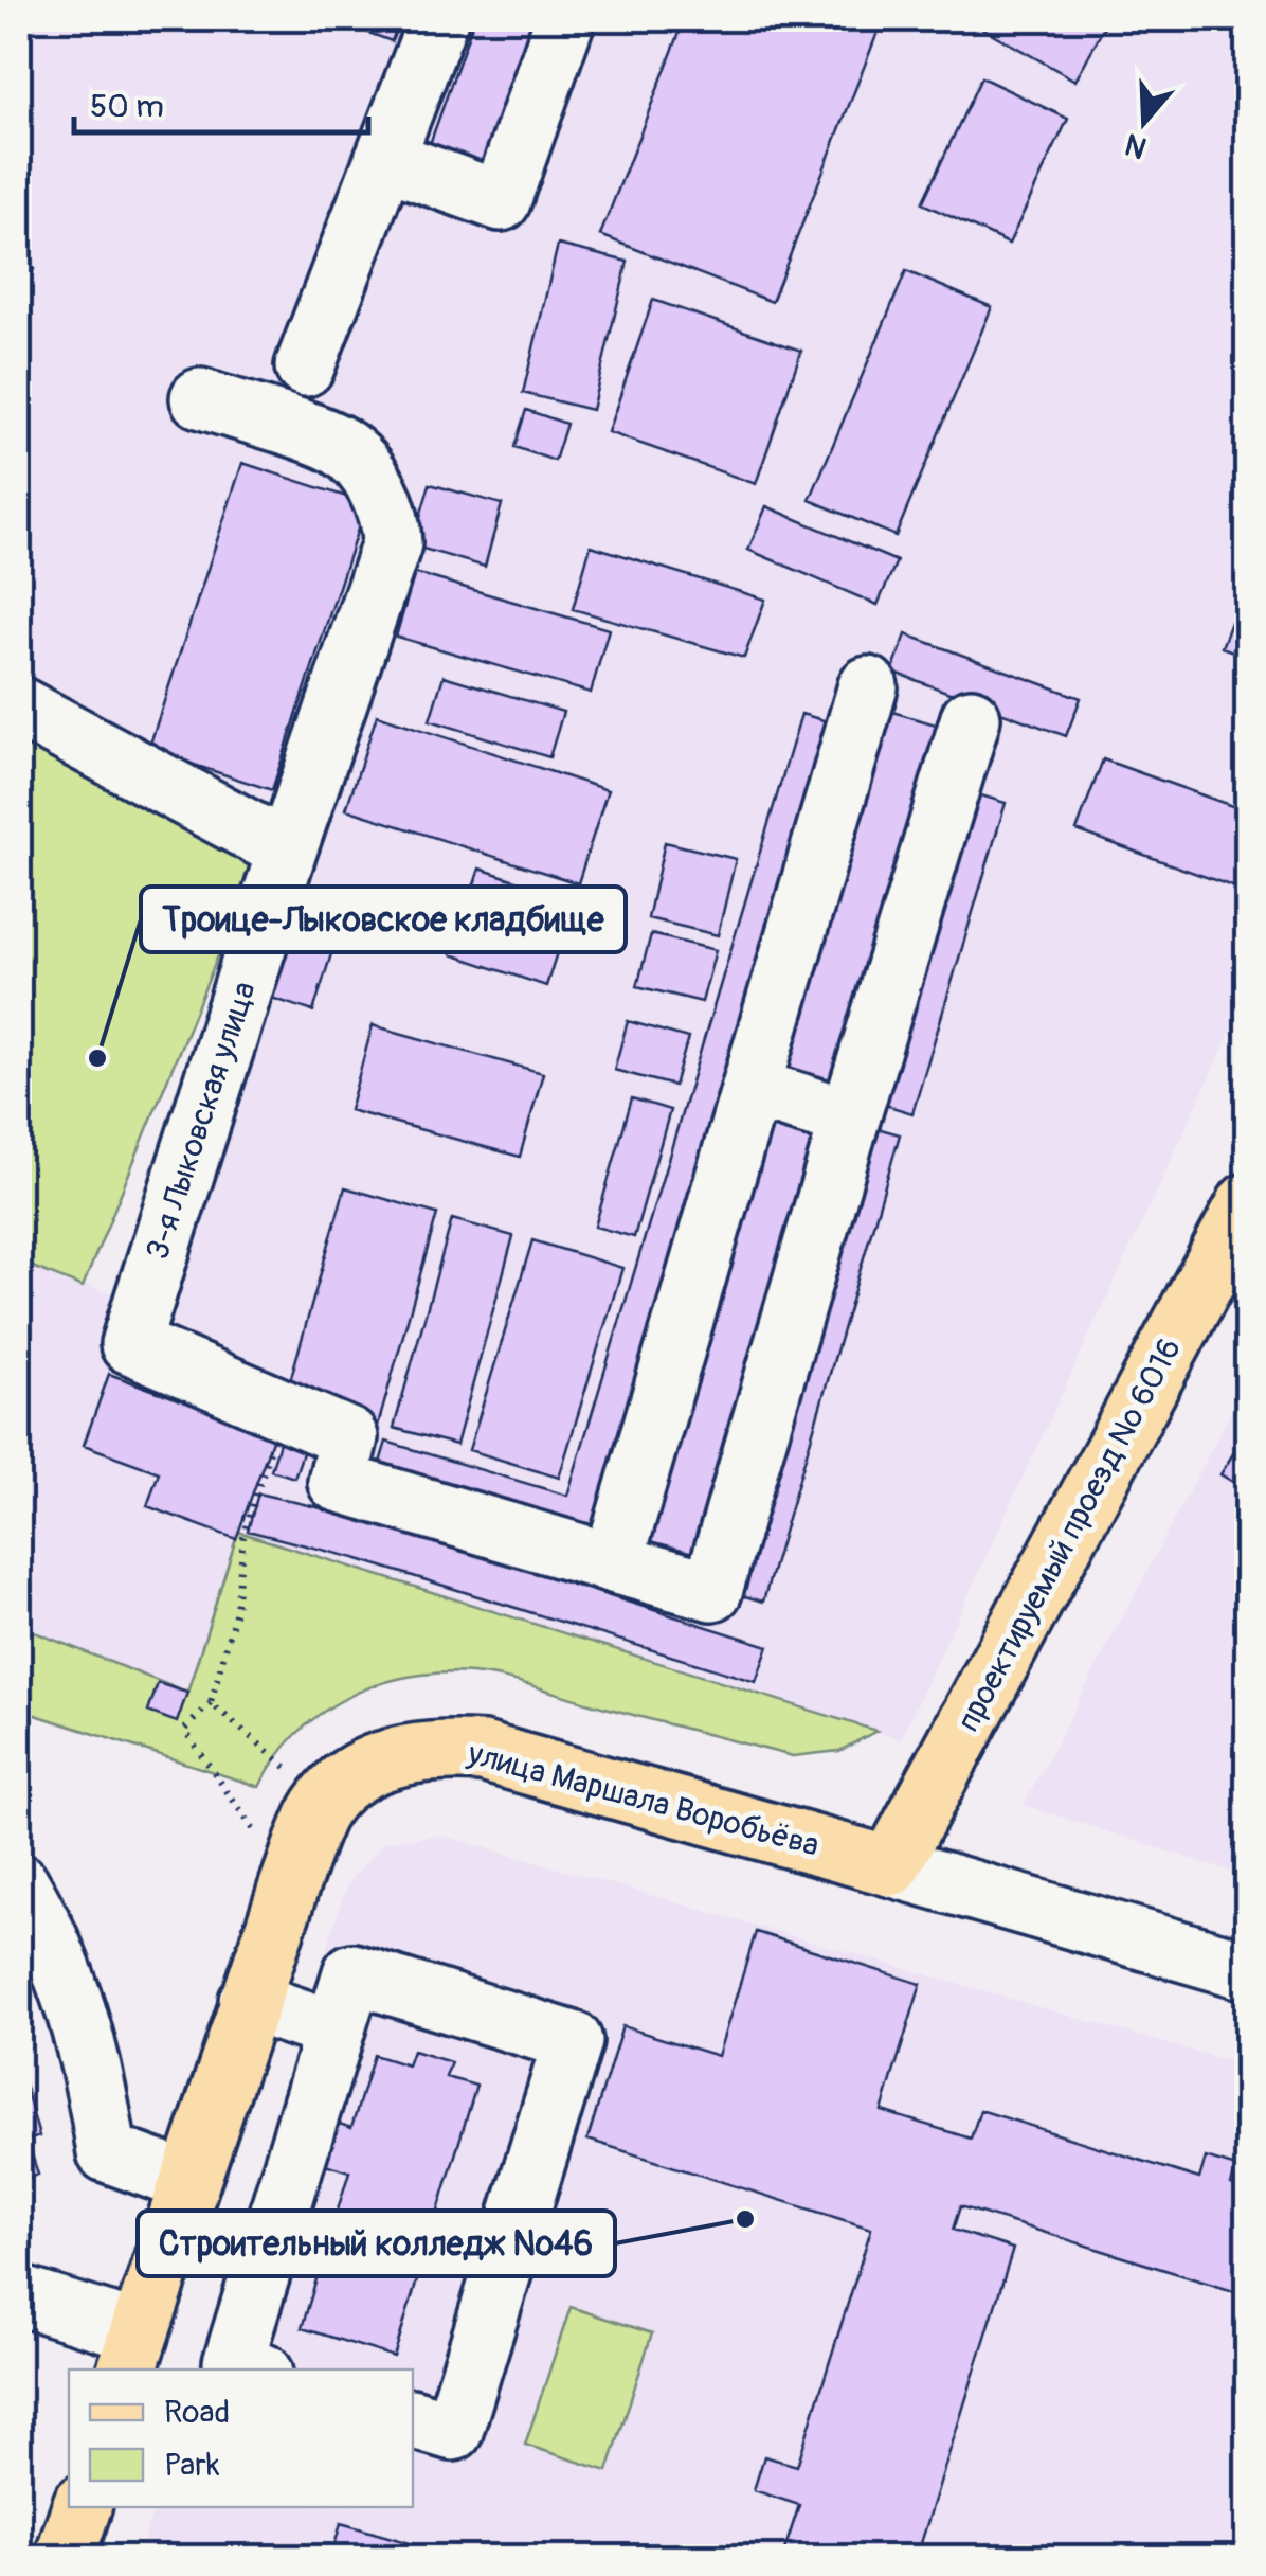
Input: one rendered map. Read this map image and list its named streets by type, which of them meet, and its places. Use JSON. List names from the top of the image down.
{
  "streets": {
    "main road": ["проектируемый проезд № 6016", "улица Маршала Воробьёва"],
    "street": ["3-я Лыковская улица"]
  },
  "crossings": [
    ["проектируемый проезд № 6016", "улица Маршала Воробьёва"]
  ],
  "places": ["Троице-Лыковское кладбище", "Строительный колледж №46"],
  "legend": ["Road", "Park"],
  "scale_bar": "50 m",
  "north": "bottom"
}
